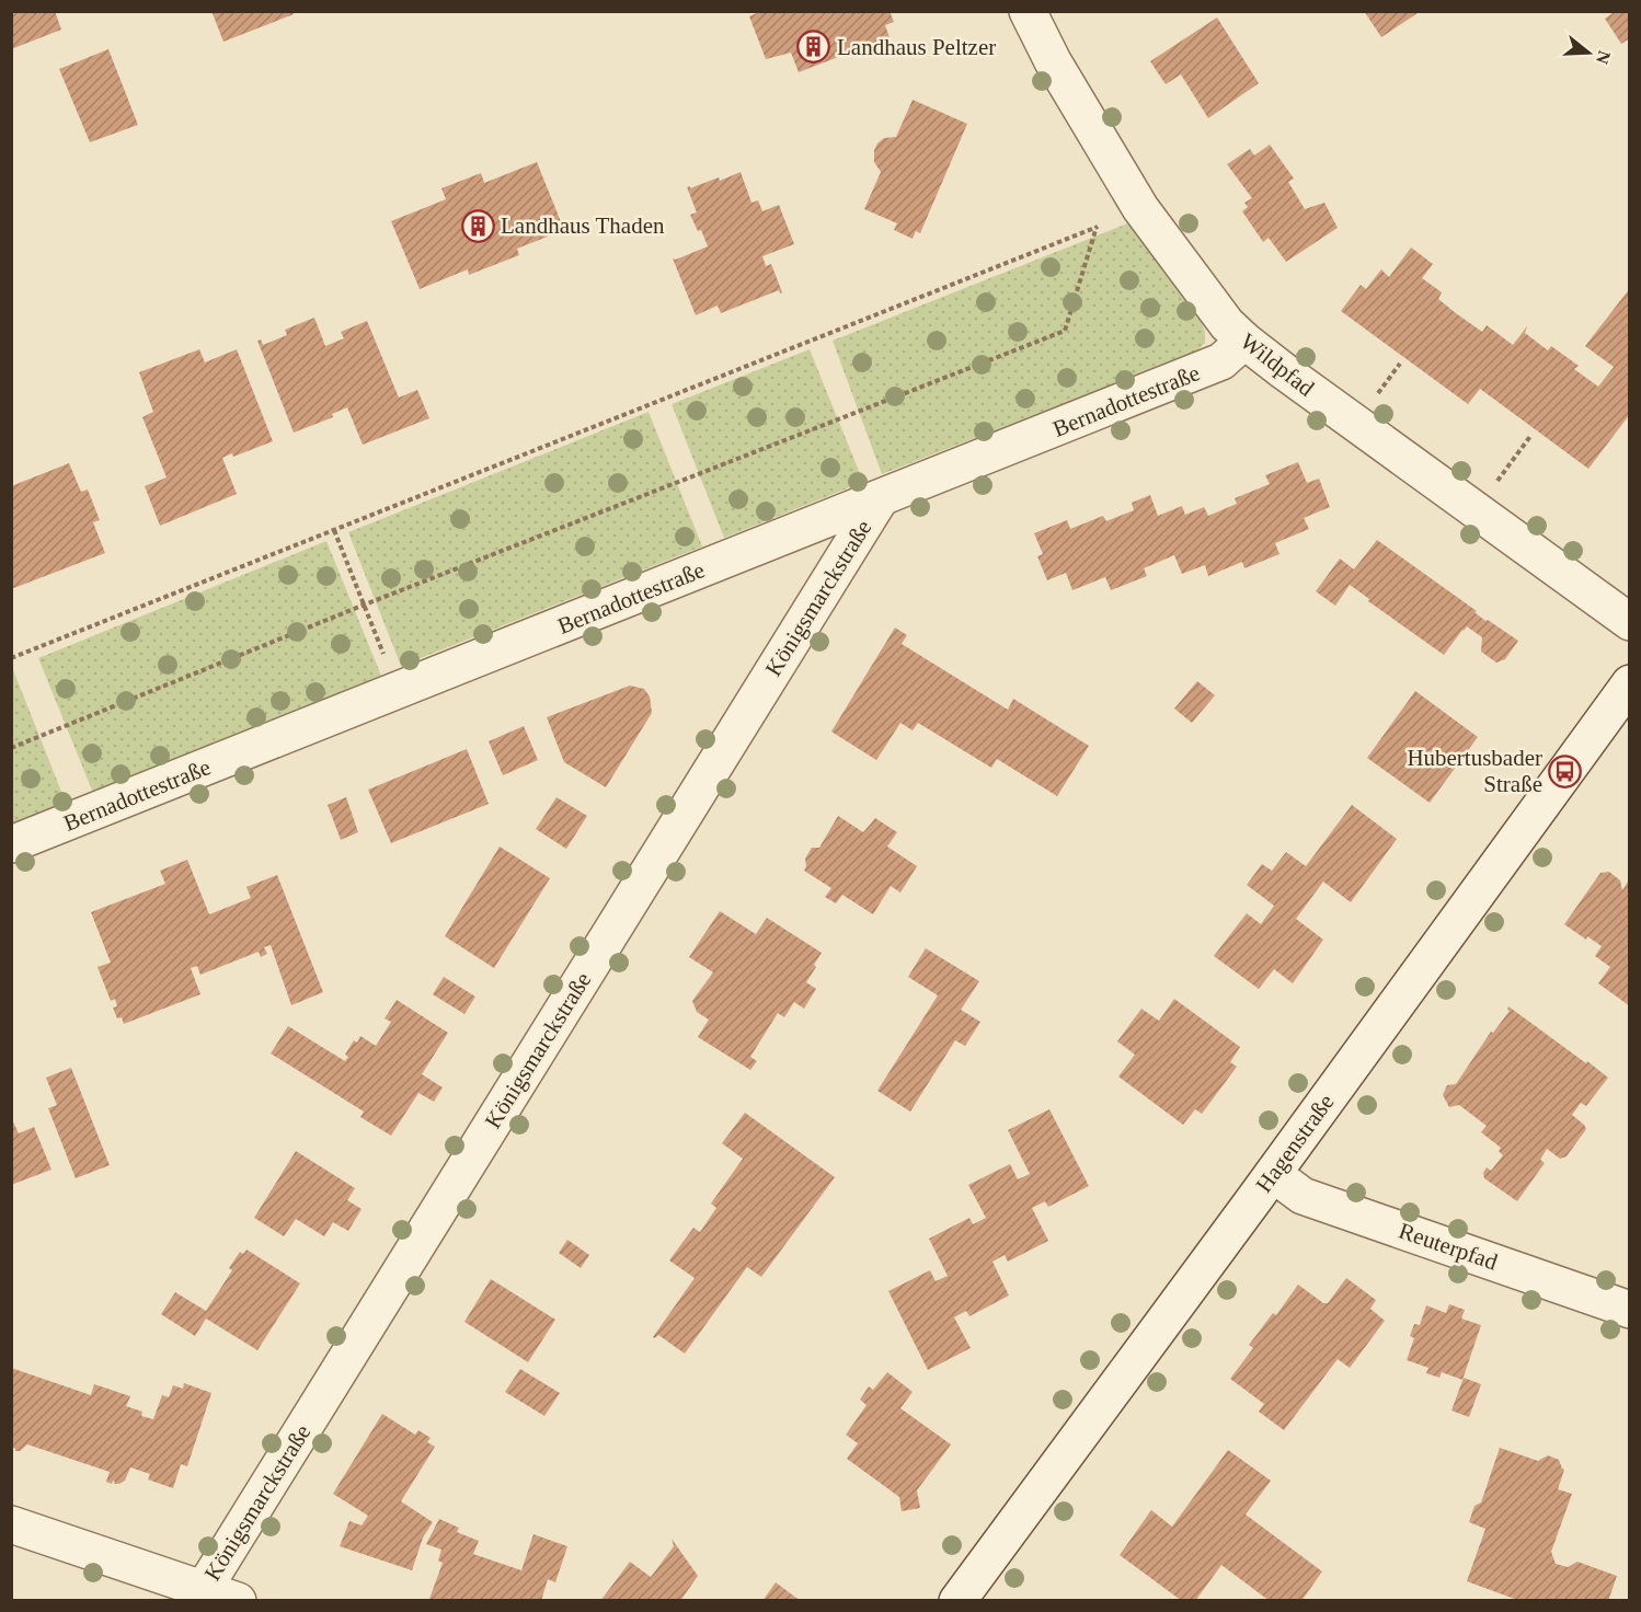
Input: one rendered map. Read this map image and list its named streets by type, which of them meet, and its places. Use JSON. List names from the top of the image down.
{
  "streets": {
    "street": [
      "Wildpfad",
      "Bernadottestraße",
      "Königsmarckstraße",
      "Hagenstraße",
      "Reuterpfad"
    ]
  },
  "crossings": [
    ["Wildpfad", "Bernadottestraße"],
    ["Bernadottestraße", "Königsmarckstraße"],
    ["Hagenstraße", "Reuterpfad"]
  ],
  "places": {
    "building": ["Landhaus Peltzer", "Landhaus Thaden"],
    "bus stop": ["Hubertusbader Straße"]
  },
  "north": "right"
}
